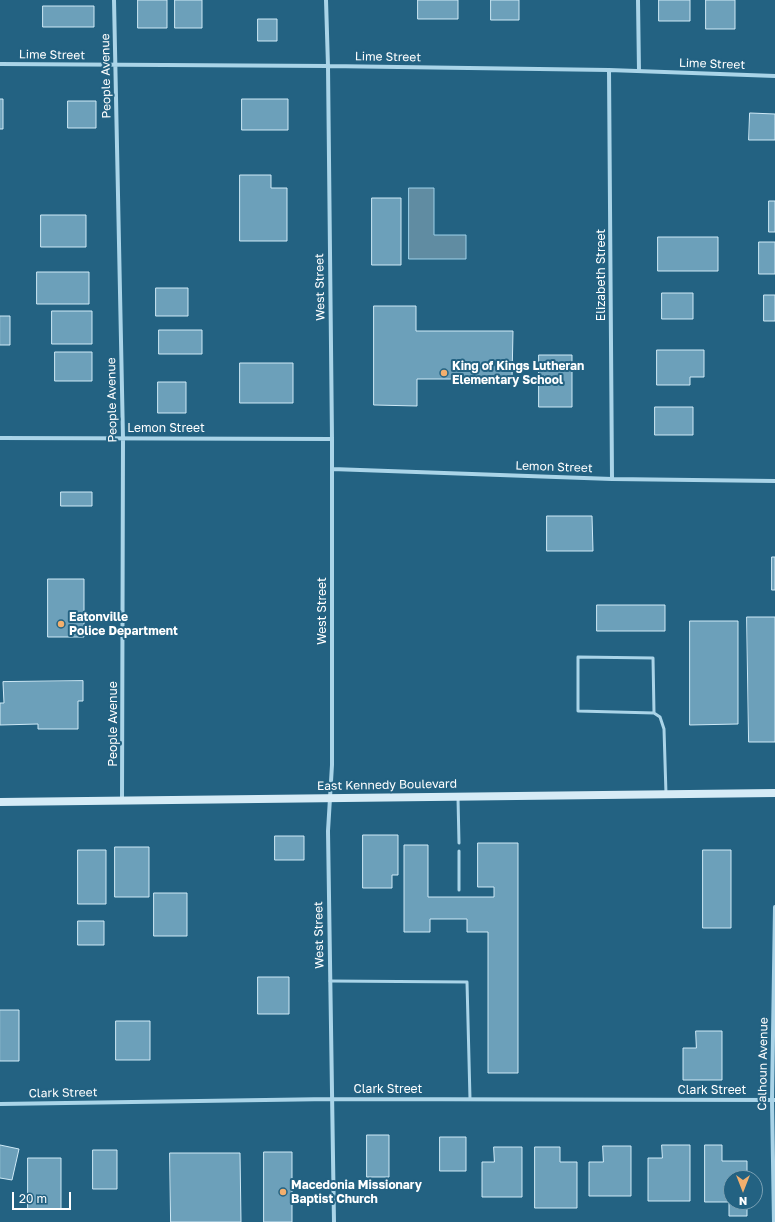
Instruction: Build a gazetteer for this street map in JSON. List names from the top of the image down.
{
  "streets": {
    "main road": ["East Kennedy Boulevard"],
    "street": [
      "Lime Street",
      "People Avenue",
      "Elizabeth Street",
      "West Street",
      "Lemon Street",
      "Calhoun Avenue",
      "Clark Street"
    ]
  },
  "crossings": [
    ["Lime Street", "People Avenue"],
    ["Lime Street", "Elizabeth Street"],
    ["Lime Street", "West Street"],
    ["People Avenue", "Lemon Street"],
    ["People Avenue", "East Kennedy Boulevard"],
    ["Elizabeth Street", "Lemon Street"],
    ["West Street", "Lemon Street"],
    ["West Street", "East Kennedy Boulevard"],
    ["West Street", "Clark Street"],
    ["Calhoun Avenue", "Clark Street"]
  ],
  "places": ["King of Kings Lutheran Elementary School", "Eatonville Police Department", "Macedonia Missionary Baptist Church"],
  "scale_bar": "20 m",
  "north": "bottom"
}
